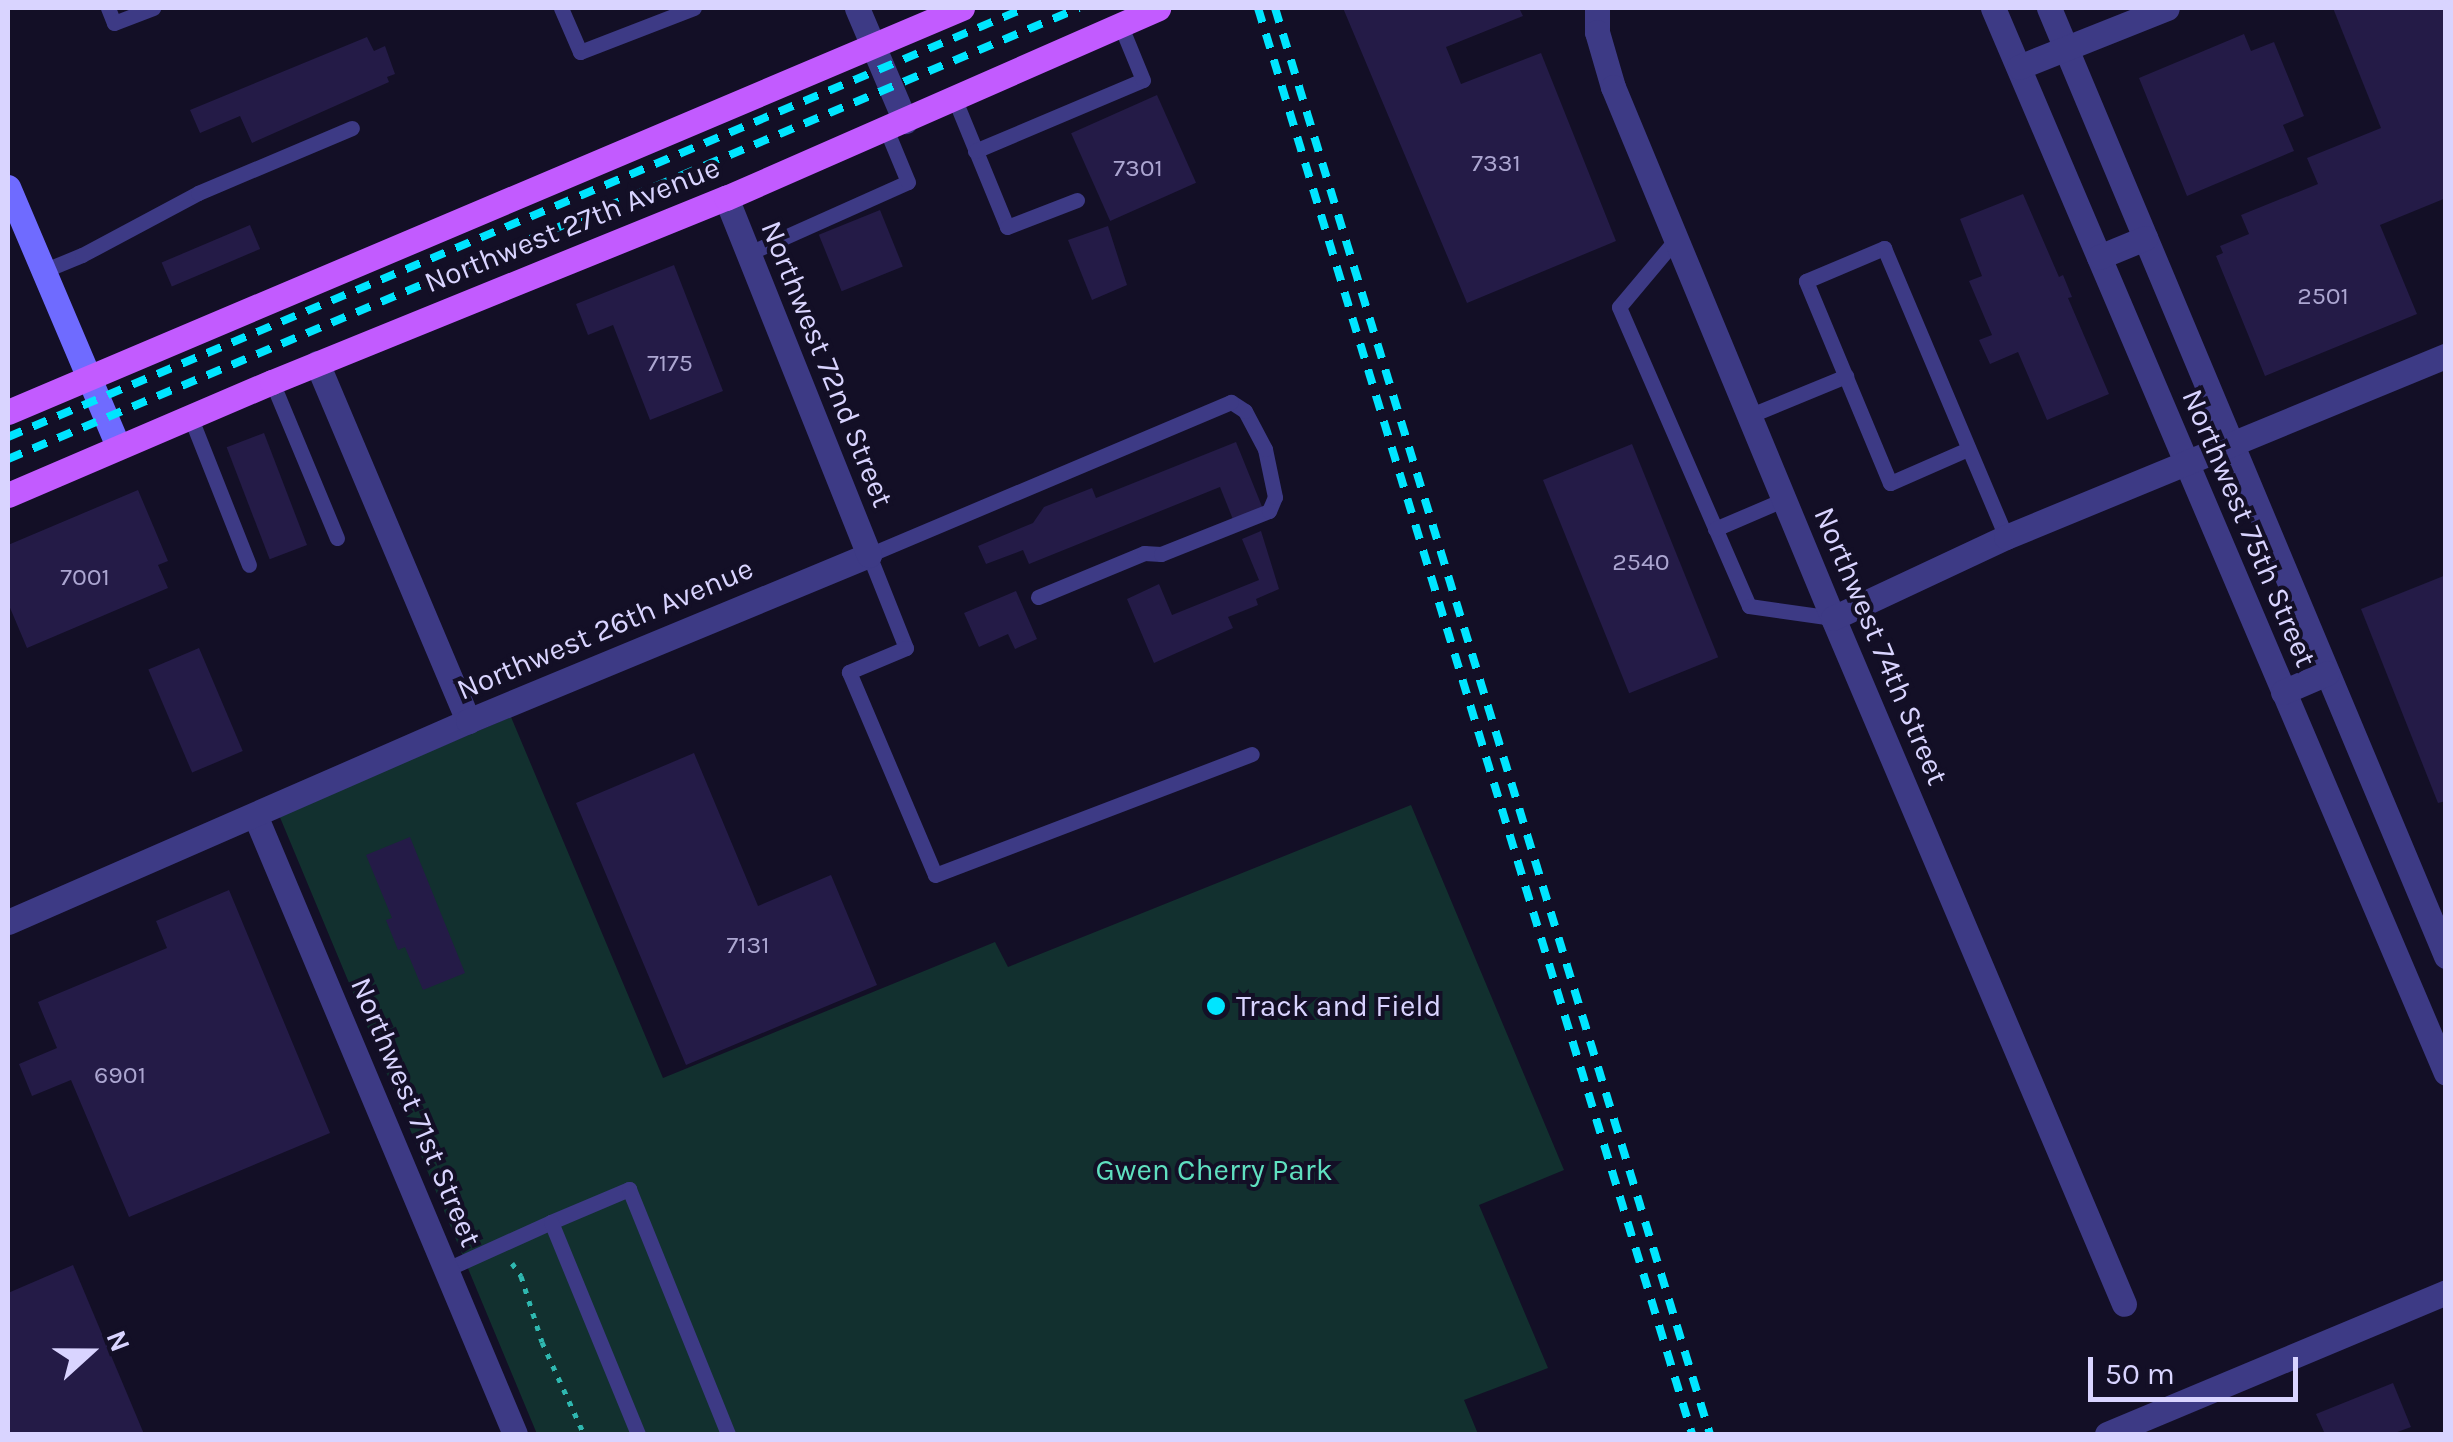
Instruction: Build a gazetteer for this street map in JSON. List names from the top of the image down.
{
  "streets": {
    "main road": ["Northwest 27th Avenue"],
    "street": [
      "Northwest 72nd Street",
      "Northwest 75th Street",
      "Northwest 26th Avenue",
      "Northwest 74th Street",
      "Northwest 71st Street"
    ]
  },
  "crossings": [
    ["Northwest 27th Avenue", "Northwest 72nd Street"],
    ["Northwest 72nd Street", "Northwest 26th Avenue"],
    ["Northwest 26th Avenue", "Northwest 71st Street"]
  ],
  "parks": ["Gwen Cherry Park"],
  "places": ["Track and Field"],
  "house_numbers": [
    "7331",
    "7301",
    "2501",
    "7175",
    "2540",
    "7001",
    "7131",
    "6901"
  ],
  "scale_bar": "50 m",
  "north": "right"
}
